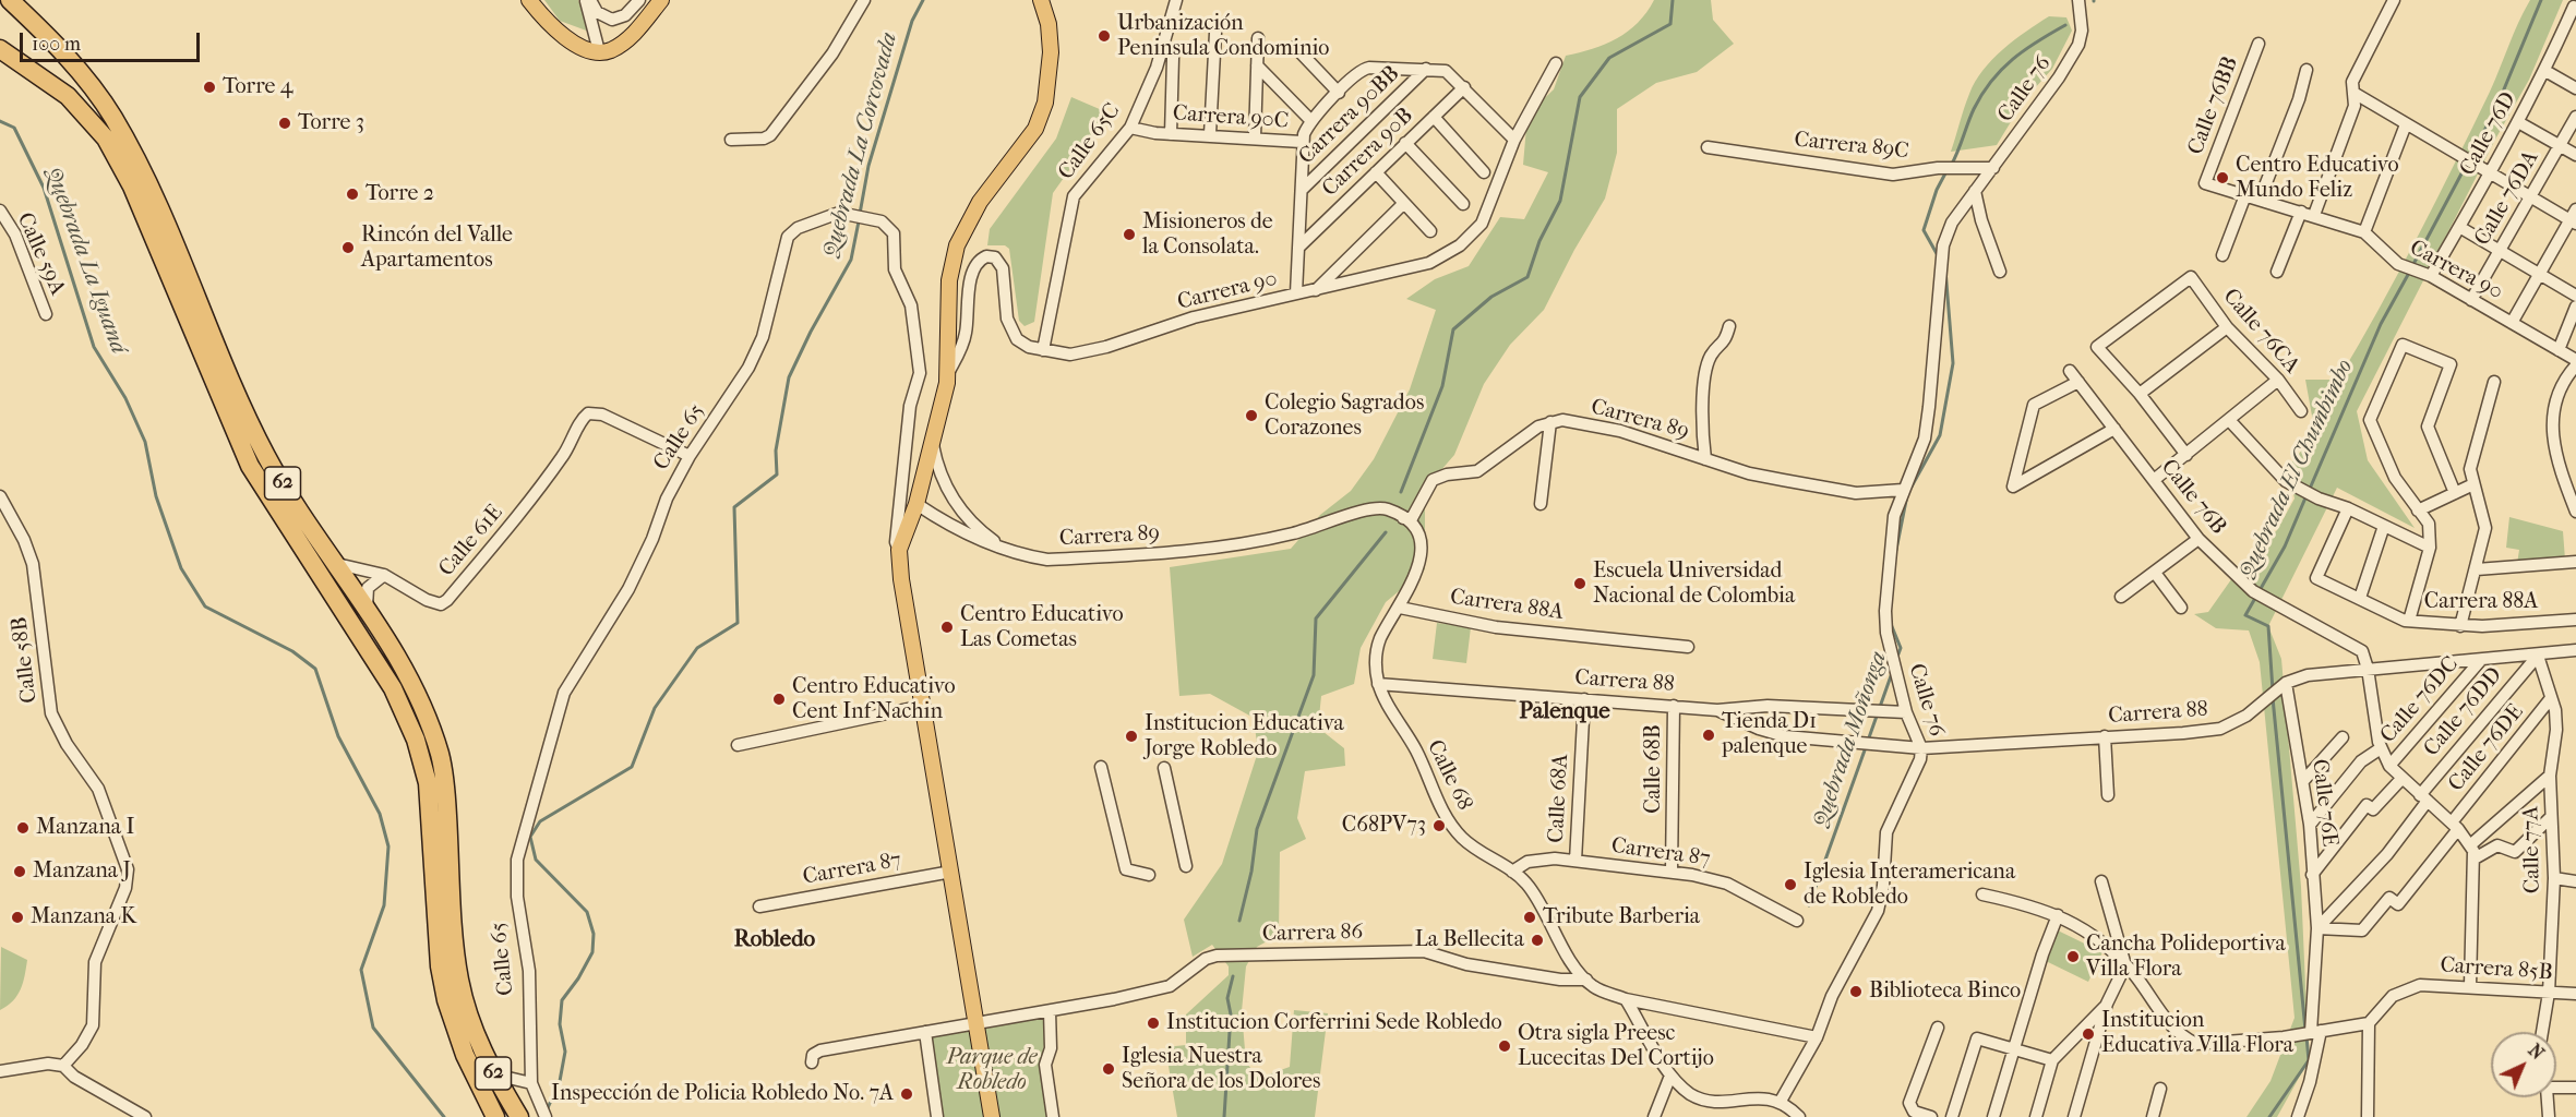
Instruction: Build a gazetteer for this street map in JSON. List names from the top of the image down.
{
  "streets": {
    "highway": ["62"],
    "main road": ["Calle 65"],
    "street": [
      "Calle 76",
      "Calle 76BB",
      "Carrera 90BB",
      "Carrera 90C",
      "Calle 76D",
      "Calle 65C",
      "Carrera 89C",
      "Carrera 90B",
      "Calle 76DA",
      "Calle 59A",
      "Carrera 90",
      "Calle 76CA",
      "Carrera 89",
      "Calle 76B",
      "Calle 61E",
      "Carrera 88A",
      "Calle 58B",
      "Carrera 88",
      "Calle 76DC",
      "Calle 76DD",
      "Calle 76DE",
      "Calle 68B",
      "Calle 68",
      "Calle 68A",
      "Calle 76E",
      "Calle 77A",
      "Carrera 87",
      "Carrera 86",
      "Carrera 85B"
    ]
  },
  "crossings": [
    ["Calle 76", "Carrera 89C"],
    ["Calle 76", "Carrera 89"],
    ["Calle 76", "Carrera 88"],
    ["Calle 76", "Carrera 86"],
    ["Calle 76BB", "Carrera 90"],
    ["Carrera 90BB", "Carrera 90C"],
    ["Carrera 90C", "Calle 65C"],
    ["Carrera 90C", "Carrera 90B"],
    ["Calle 76D", "Carrera 90"],
    ["Calle 65C", "Carrera 90"],
    ["Calle 76DA", "Carrera 90"],
    ["Carrera 90", "Calle 65"],
    ["Calle 76CA", "Calle 76B"],
    ["Carrera 89", "Calle 65"],
    ["Carrera 89", "Calle 68"],
    ["Calle 65", "Calle 61E"],
    ["Calle 65", "Carrera 87"],
    ["Calle 65", "Carrera 86"],
    ["Calle 76B", "Carrera 88"],
    ["Carrera 88A", "Calle 68"],
    ["Carrera 88", "Calle 76DC"],
    ["Carrera 88", "Calle 76DD"],
    ["Carrera 88", "Calle 68B"],
    ["Carrera 88", "Calle 68"],
    ["Carrera 88", "Calle 68A"],
    ["Carrera 88", "Calle 76E"],
    ["Carrera 88", "Calle 77A"],
    ["Calle 76DC", "Calle 76E"],
    ["Calle 76DD", "Calle 76E"],
    ["Calle 76DD", "Calle 77A"],
    ["Calle 76DE", "Calle 77A"],
    ["Calle 68B", "Carrera 87"],
    ["Calle 68", "Carrera 87"],
    ["Calle 68", "Carrera 86"],
    ["Calle 68A", "Carrera 87"],
    ["Calle 77A", "Carrera 85B"]
  ],
  "districts": ["Palenque", "Robledo"],
  "water": [
    "Quebrada La Corcovada",
    "Quebrada La Iguaná",
    "Quebrada El Chumbimbo",
    "Quebrada Moñonga"
  ],
  "parks": ["Parque de Robledo"],
  "places": [
    "Urbanización Peninsula Condominio",
    "Torre 4",
    "Torre 3",
    "Centro Educativo Mundo Feliz",
    "Torre 2",
    "Misioneros de la Consolata.",
    "Rincón del Valle Apartamentos",
    "Colegio Sagrados Corazones",
    "Escuela Universidad Nacional de Colombia",
    "Centro Educativo Las Cometas",
    "Centro Educativo Cent Inf Nachin",
    "Tienda D1 palenque",
    "Institucion Educativa Jorge Robledo",
    "C68PV73",
    "Manzana I",
    "Manzana J",
    "Iglesia Interamericana de Robledo",
    "Manzana K",
    "Tribute Barberia",
    "La Bellecita",
    "Cancha Polideportiva Villa Flora",
    "Biblioteca Binco",
    "Institucion Corferrini Sede Robledo",
    "Institucion Educativa Villa Flora",
    "Otra sigla Preesc Lucecitas Del Cortijo",
    "Iglesia Nuestra Señora de los Dolores",
    "Inspección de Policia Robledo No. 7A"
  ],
  "scale_bar": "100 m",
  "north": "top right"
}
